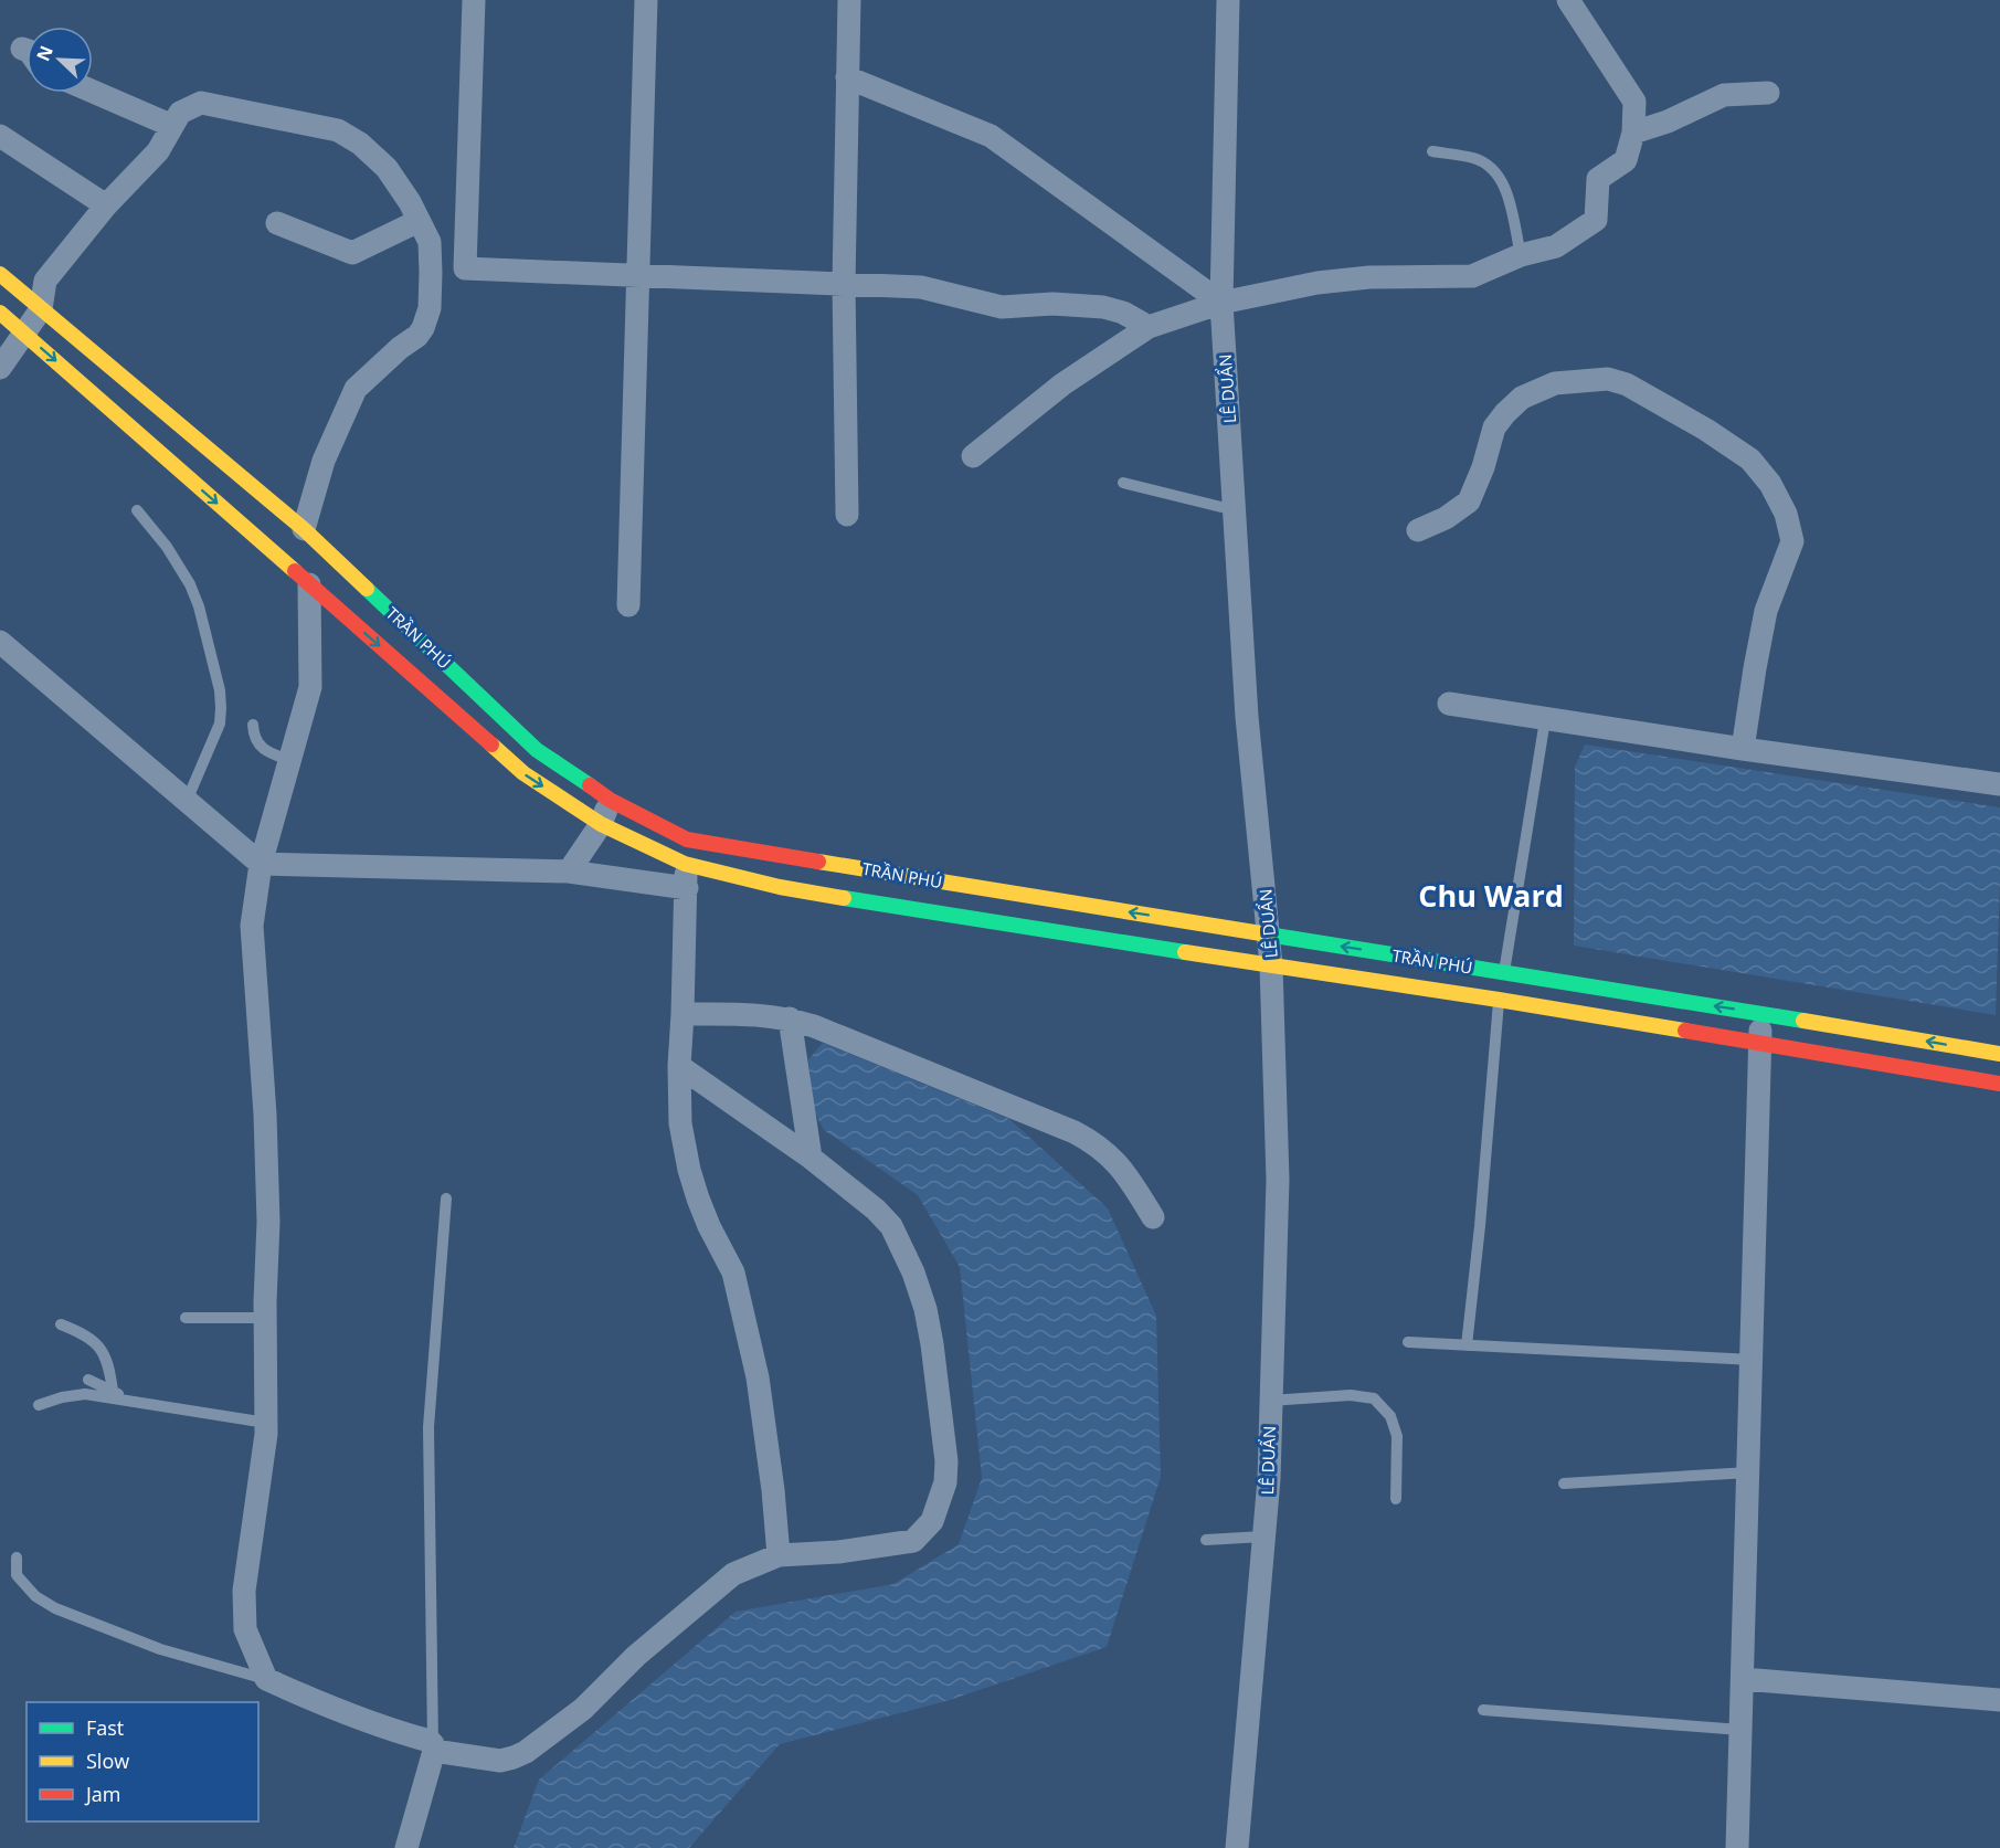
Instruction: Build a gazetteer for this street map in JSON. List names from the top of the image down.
{
  "streets": {
    "main road": ["TRẦN PHÚ"],
    "street": ["LÊ DUẨN"]
  },
  "crossings": [
    ["LÊ DUẨN", "TRẦN PHÚ"]
  ],
  "districts": ["Chu Ward"],
  "legend": ["Fast", "Slow", "Jam"],
  "north": "top left"
}
